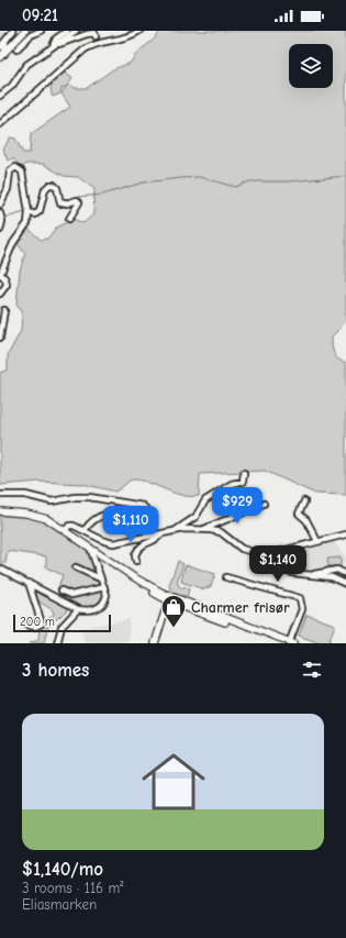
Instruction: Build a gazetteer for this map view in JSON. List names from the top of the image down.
{
  "places": {
    "shop": ["Charmer frisør"]
  },
  "scale_bar": "200 m",
  "page": {
    "status": "09:21",
    "price": ["$929", "$1,110", "$1,140"],
    "scale": "200 m",
    "heading": "3 homes",
    "list": [
      {
        "name": "$1,140/mo",
        "note": "3 rooms · 116 m² · Eliasmarken"
      }
    ]
  }
}
